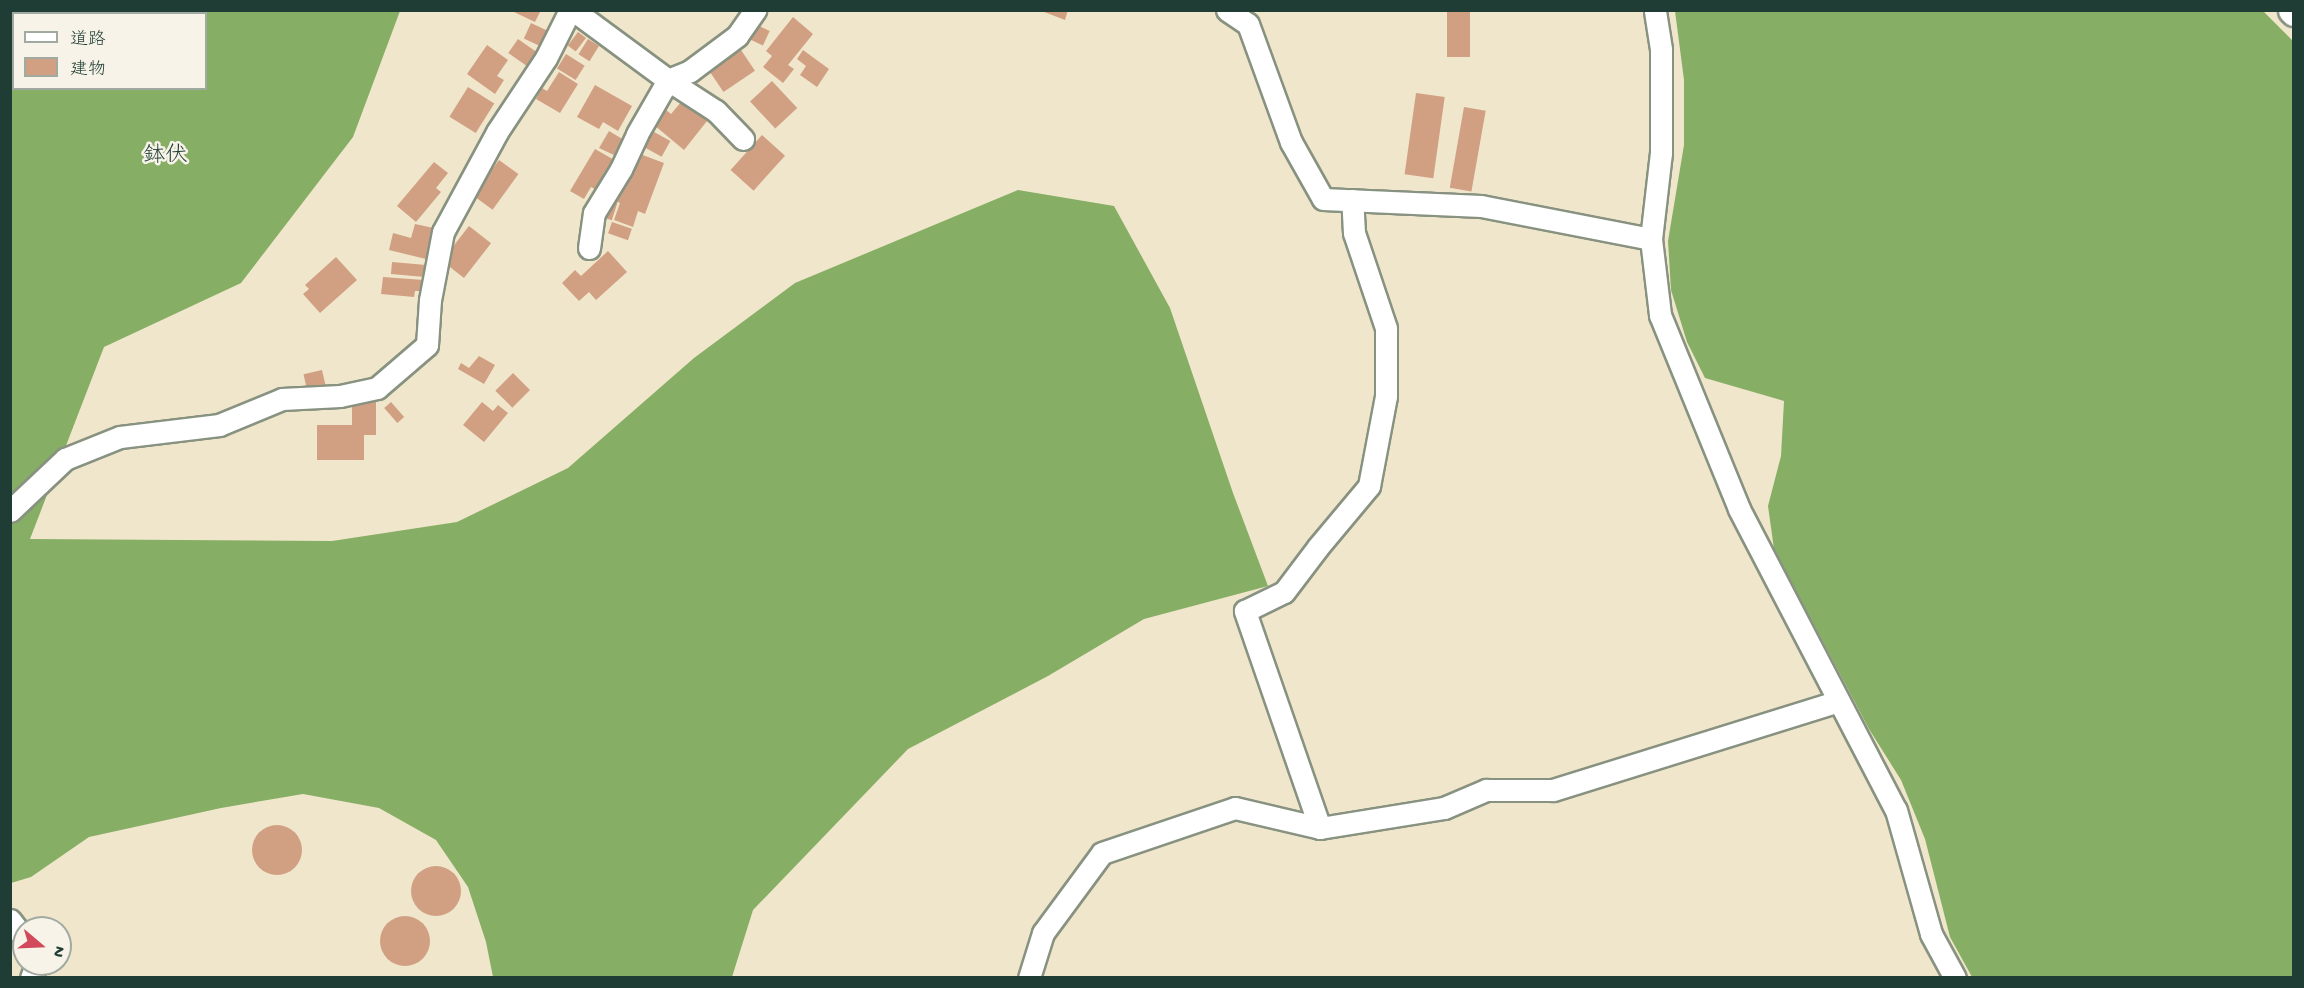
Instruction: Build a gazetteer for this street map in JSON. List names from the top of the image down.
{
  "districts": ["鉢伏"],
  "legend": ["道路", "建物"],
  "north": "right"
}
